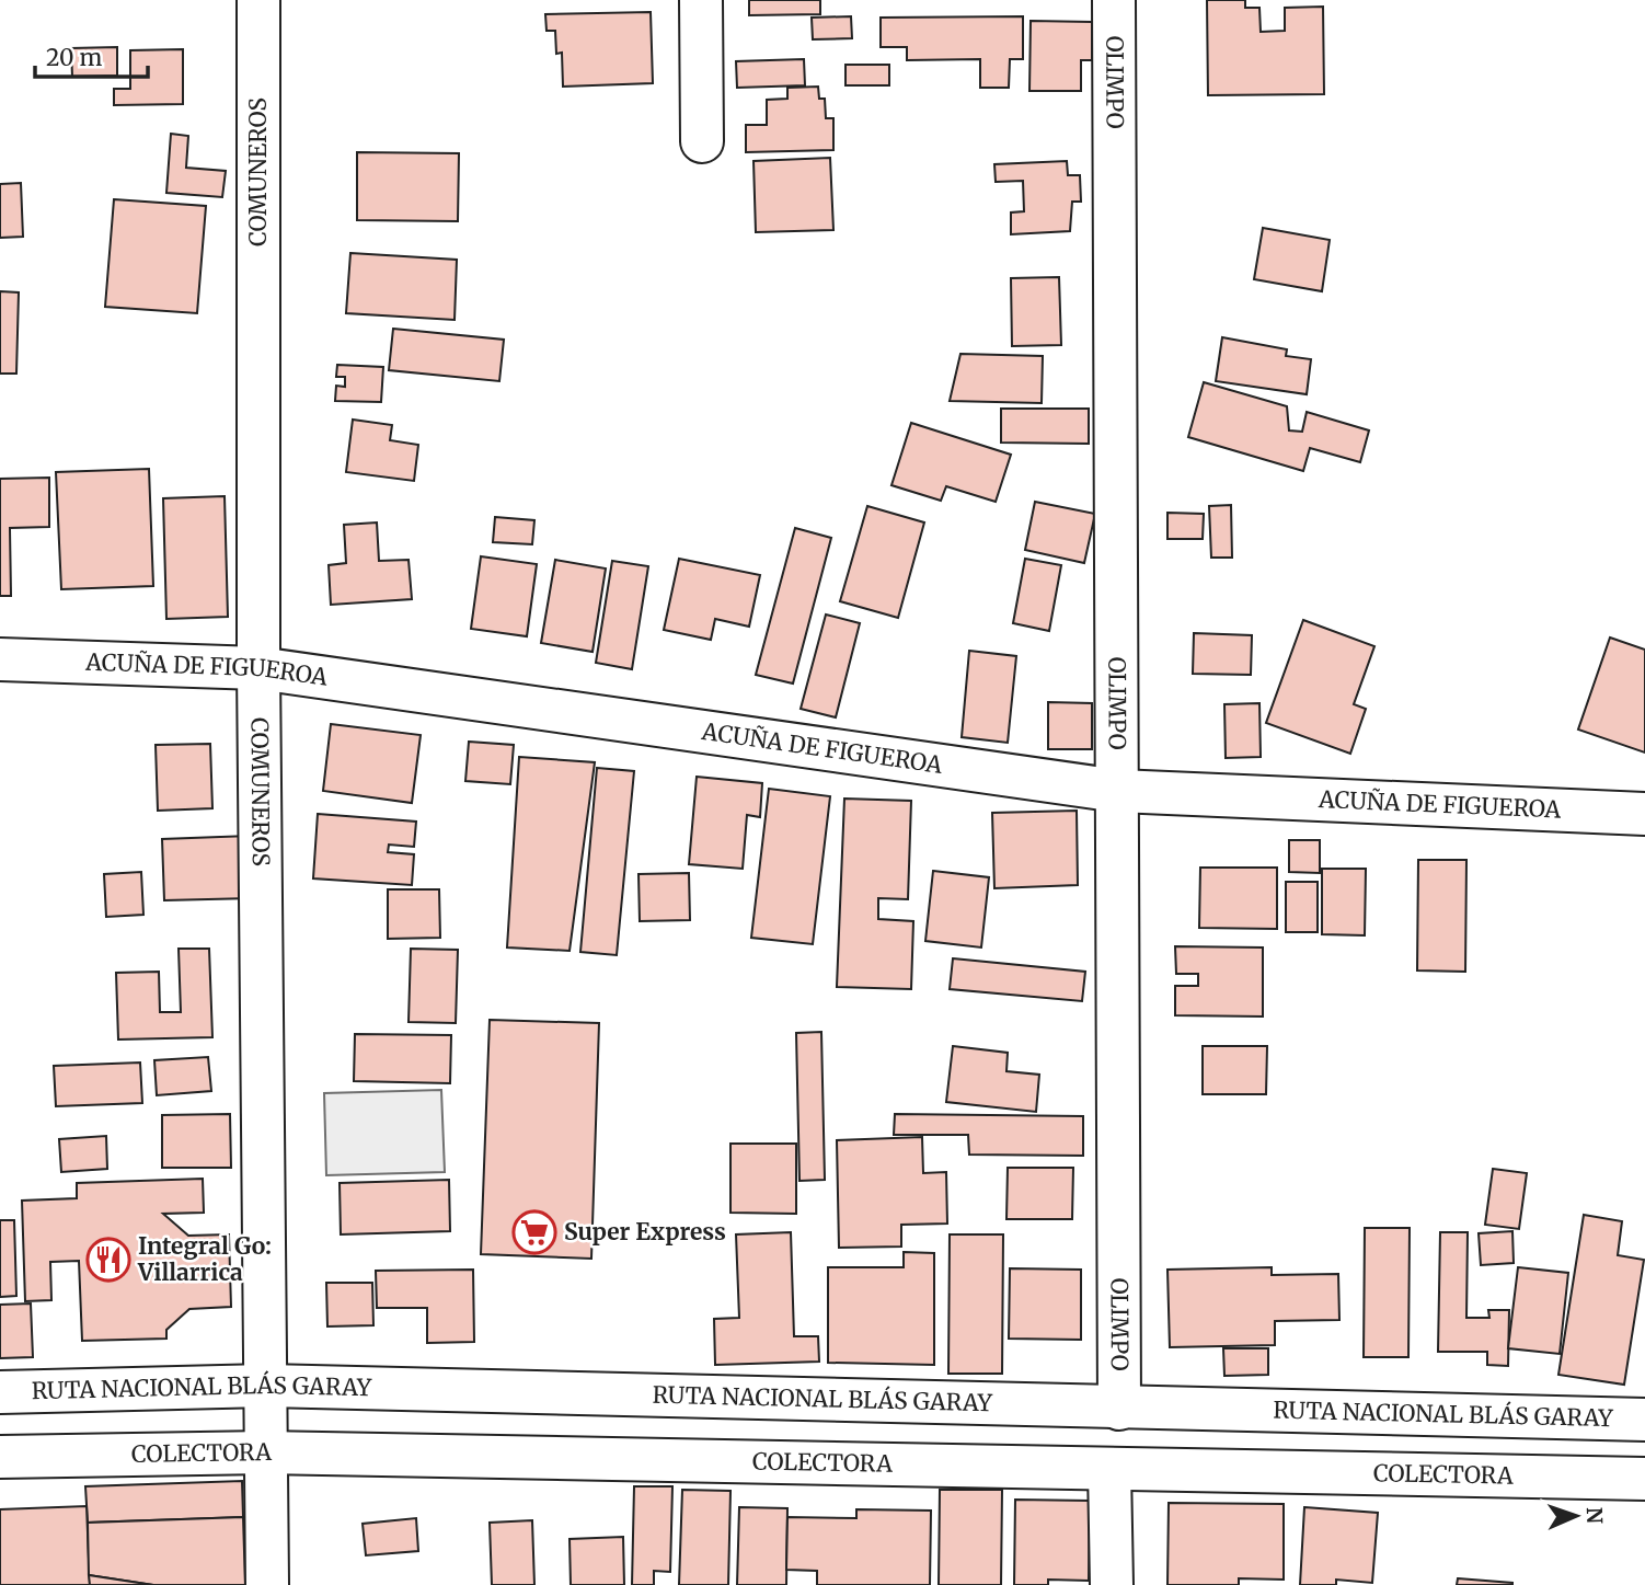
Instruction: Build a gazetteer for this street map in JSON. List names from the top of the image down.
{
  "streets": {
    "main road": [
      "OLIMPO",
      "COMUNEROS",
      "ACUÑA DE FIGUEROA",
      "RUTA NACIONAL BLÁS GARAY",
      "COLECTORA"
    ]
  },
  "crossings": [
    ["OLIMPO", "ACUÑA DE FIGUEROA"],
    ["OLIMPO", "RUTA NACIONAL BLÁS GARAY"],
    ["COMUNEROS", "ACUÑA DE FIGUEROA"],
    ["COMUNEROS", "RUTA NACIONAL BLÁS GARAY"],
    ["COMUNEROS", "COLECTORA"]
  ],
  "places": {
    "supermarket": ["Super Express"],
    "restaurant": ["Integral Go: Villarrica"]
  },
  "scale_bar": "20 m",
  "north": "right"
}
